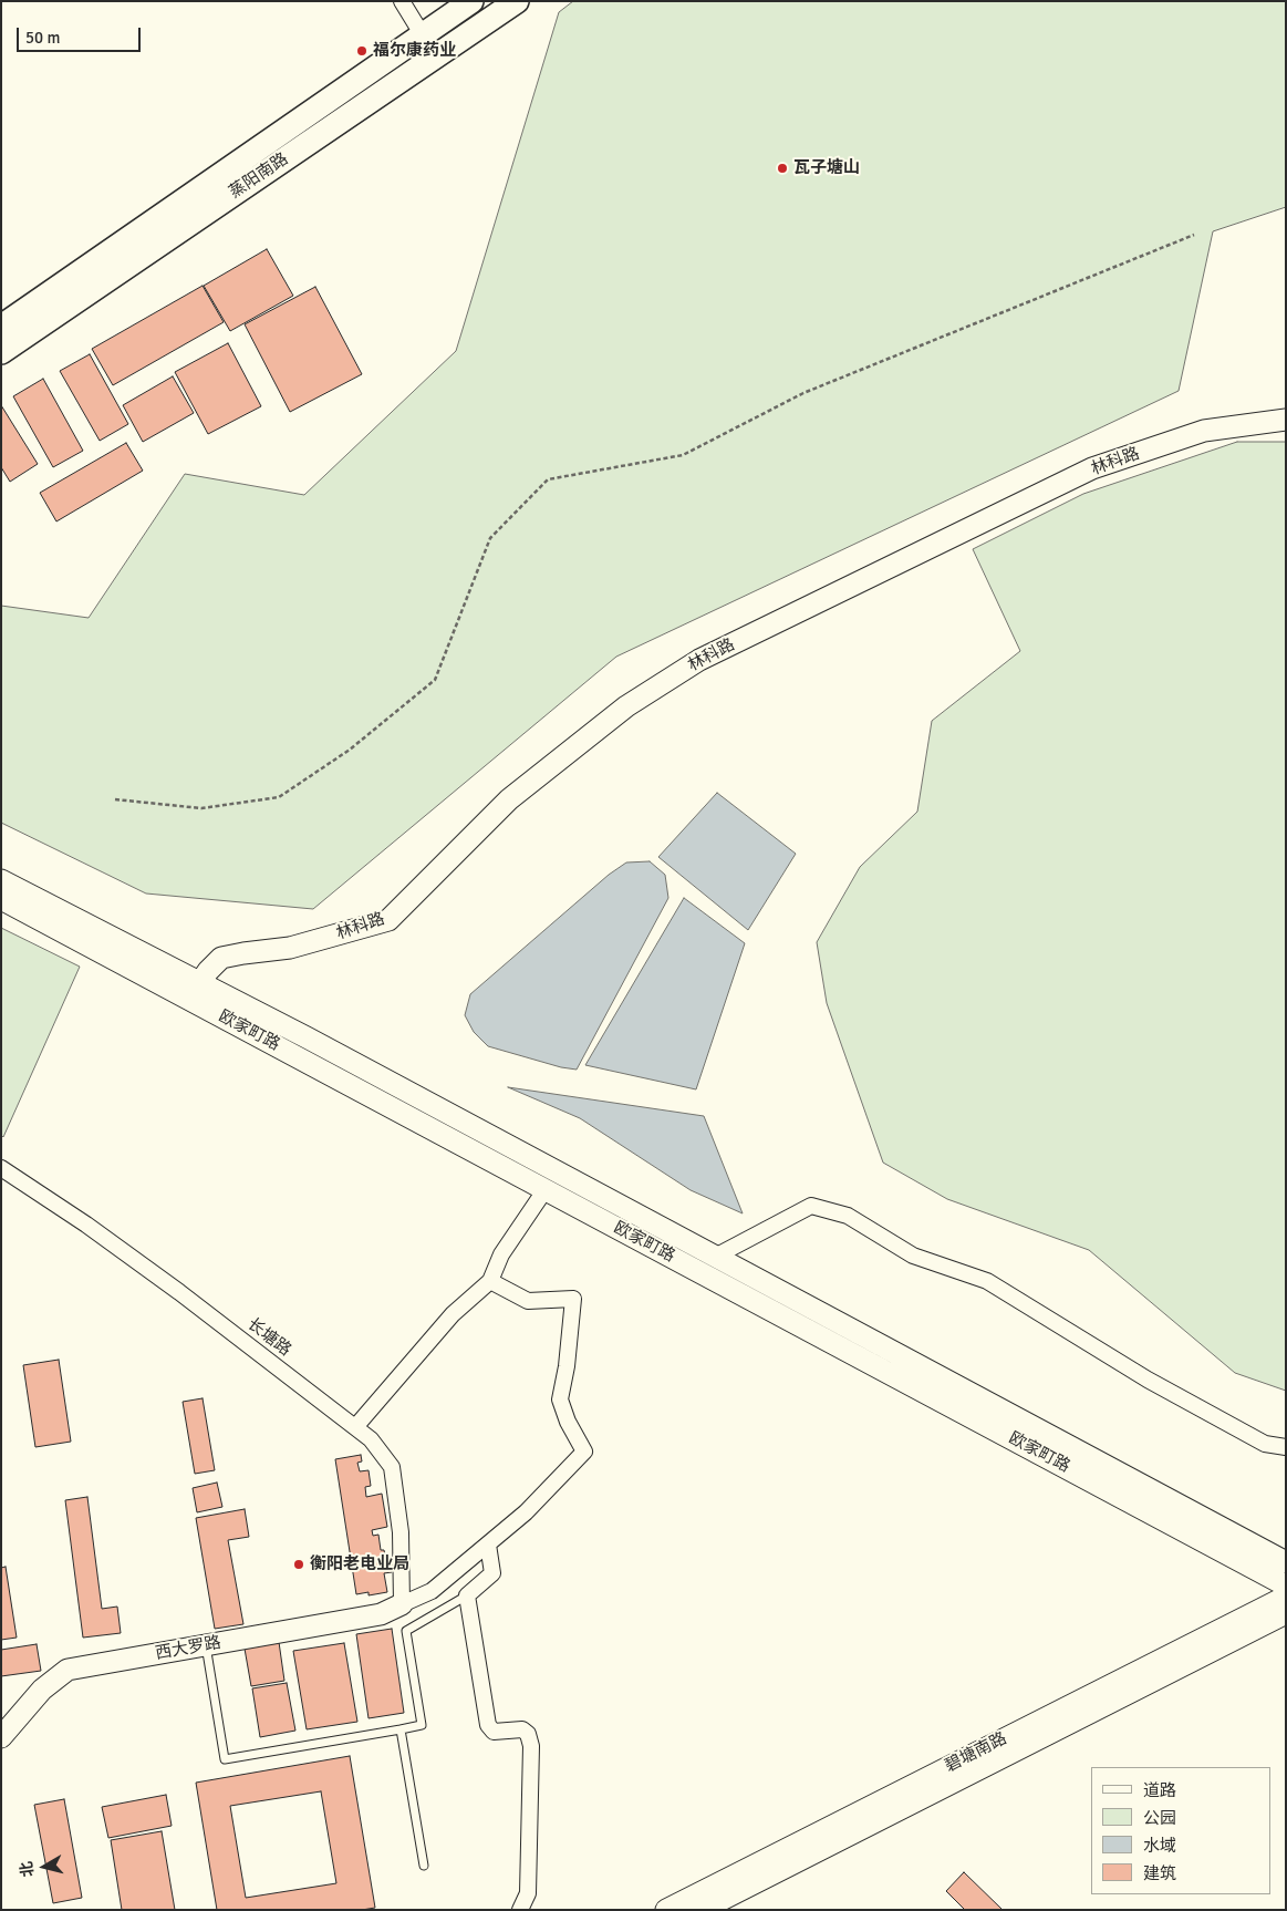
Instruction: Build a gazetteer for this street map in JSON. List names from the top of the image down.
{
  "streets": {
    "main road": ["蒸阳南路"],
    "street": [
      "林科路",
      "欧家町路",
      "长塘路",
      "西大罗路",
      "碧塘南路"
    ]
  },
  "crossings": [
    ["林科路", "欧家町路"],
    ["长塘路", "西大罗路"]
  ],
  "places": ["福尔康药业", "瓦子塘山", "衡阳老电业局"],
  "legend": [
    "道路",
    "公园",
    "水域",
    "建筑"
  ],
  "scale_bar": "50 m",
  "north": "left"
}
